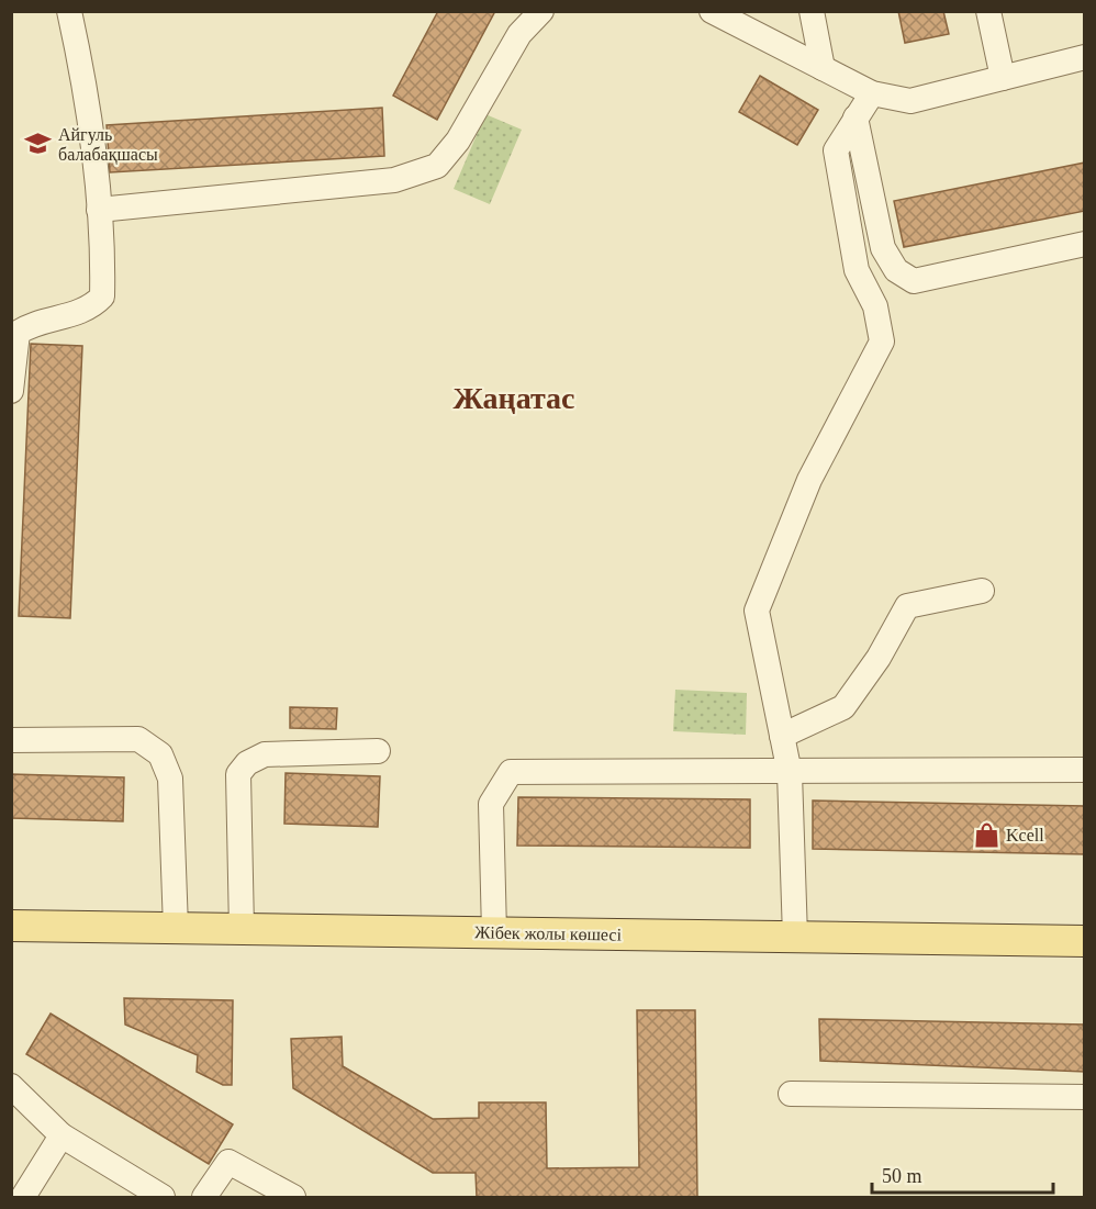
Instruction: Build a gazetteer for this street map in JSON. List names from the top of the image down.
{
  "streets": {
    "main road": ["Жібек жолы көшесі"]
  },
  "districts": ["Жаңатас"],
  "places": {
    "school or university": ["Айгуль балабақшасы"],
    "shop": ["Kcell"]
  },
  "scale_bar": "50 m"
}
